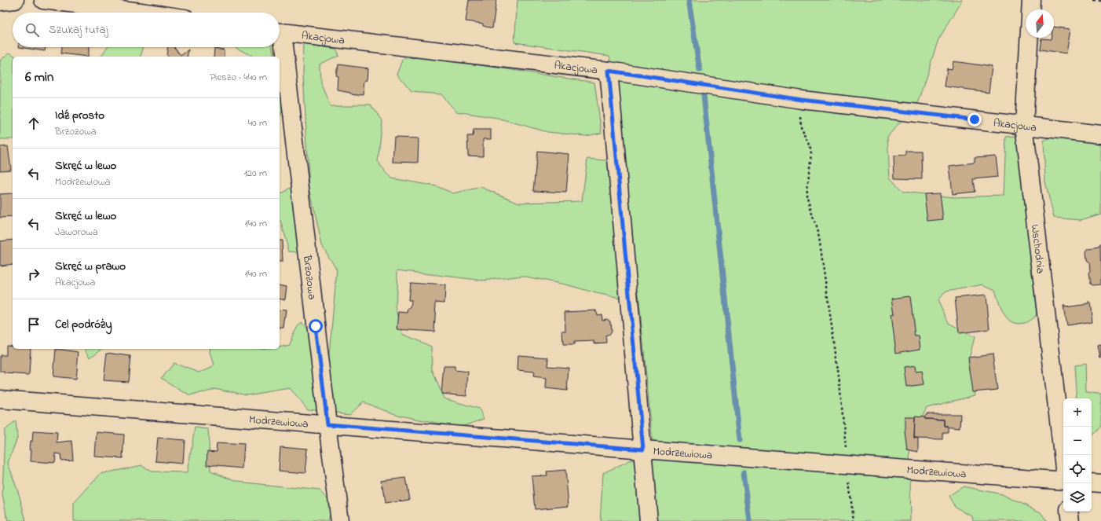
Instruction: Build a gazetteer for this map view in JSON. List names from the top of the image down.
{
  "streets": {
    "street": [
      "Akacjowa",
      "Wschodnia",
      "Brzozowa",
      "Modrzewiowa"
    ]
  },
  "crossings": [
    ["Akacjowa", "Wschodnia"],
    ["Brzozowa", "Modrzewiowa"]
  ],
  "north": "top",
  "page": {
    "search": "Szukaj tutaj",
    "heading": ["6 min", "Pieszo · 440 m"],
    "list": [
      ["Idź prosto", "Brzozowa", "40 m"],
      ["Skręć w lewo", "Modrzewiowa", "120 m"],
      ["Skręć w lewo", "Jaworowa", "140 m"],
      ["Skręć w prawo", "Akacjowa", "140 m"],
      "Cel podróży"
    ],
    "map_buttons": ["+", "−"]
  }
}
